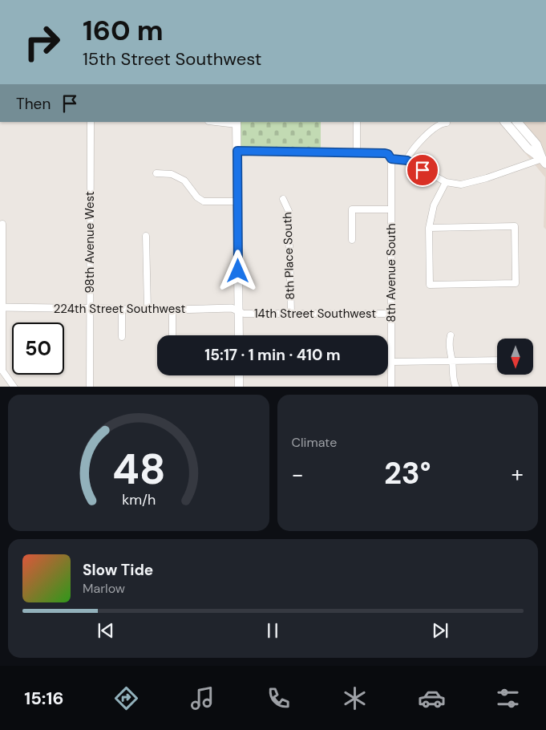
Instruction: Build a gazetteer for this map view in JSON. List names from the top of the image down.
{
  "streets": {
    "street": [
      "98th Avenue West",
      "8th Place South",
      "8th Avenue South",
      "224th Street Southwest",
      "14th Street Southwest"
    ]
  },
  "crossings": [
    ["98th Avenue West", "224th Street Southwest"],
    ["8th Place South", "14th Street Southwest"],
    ["8th Avenue South", "14th Street Southwest"],
    ["224th Street Southwest", "14th Street Southwest"]
  ],
  "north": "bottom",
  "page": {
    "turn": ["160 m", "15th Street Southwest"],
    "then": "Then",
    "limit": "50",
    "trip": "15:17 · 1 min · 410 m",
    "tile": "Climate",
    "heat": ["−", "23°", "+"],
    "song": ["Slow Tide", "Marlow"],
    "tabs": "15:16",
    "gauge": ["48", "km/h"]
  }
}
